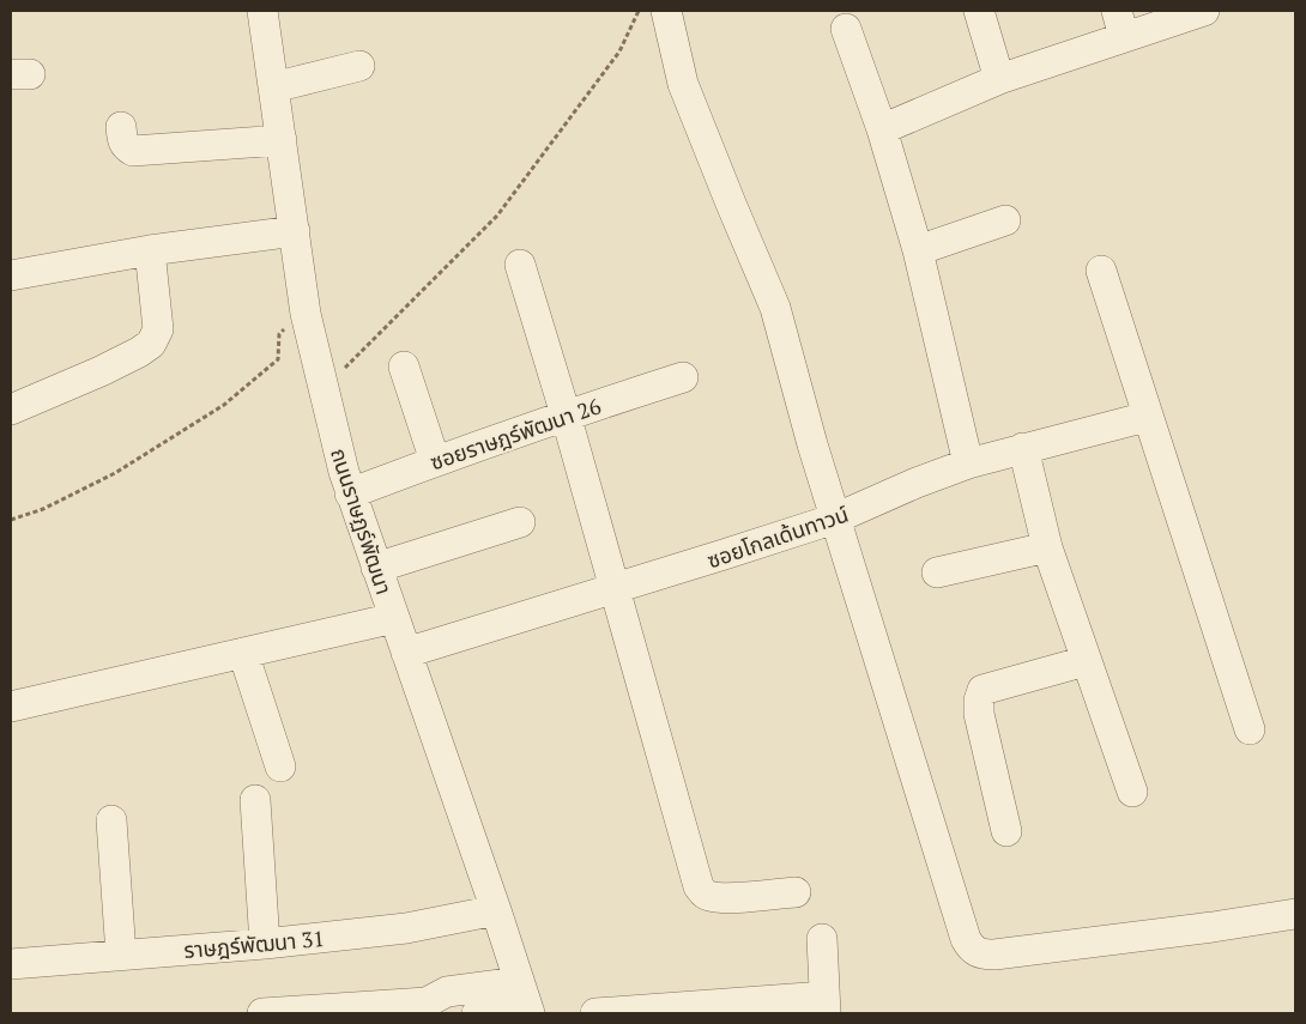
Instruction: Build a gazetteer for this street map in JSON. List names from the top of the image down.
{
  "streets": {
    "street": [
      "ซอยราษฎร์พัฒนา 26",
      "ถนนราษฏร์พัฒนา",
      "ซอยโกลเด้นทาวน์",
      "ราษฎร์พัฒนา 31"
    ]
  },
  "crossings": [
    ["ซอยราษฎร์พัฒนา 26", "ถนนราษฏร์พัฒนา"],
    ["ถนนราษฏร์พัฒนา", "ซอยโกลเด้นทาวน์"],
    ["ถนนราษฏร์พัฒนา", "ราษฎร์พัฒนา 31"]
  ]
}
